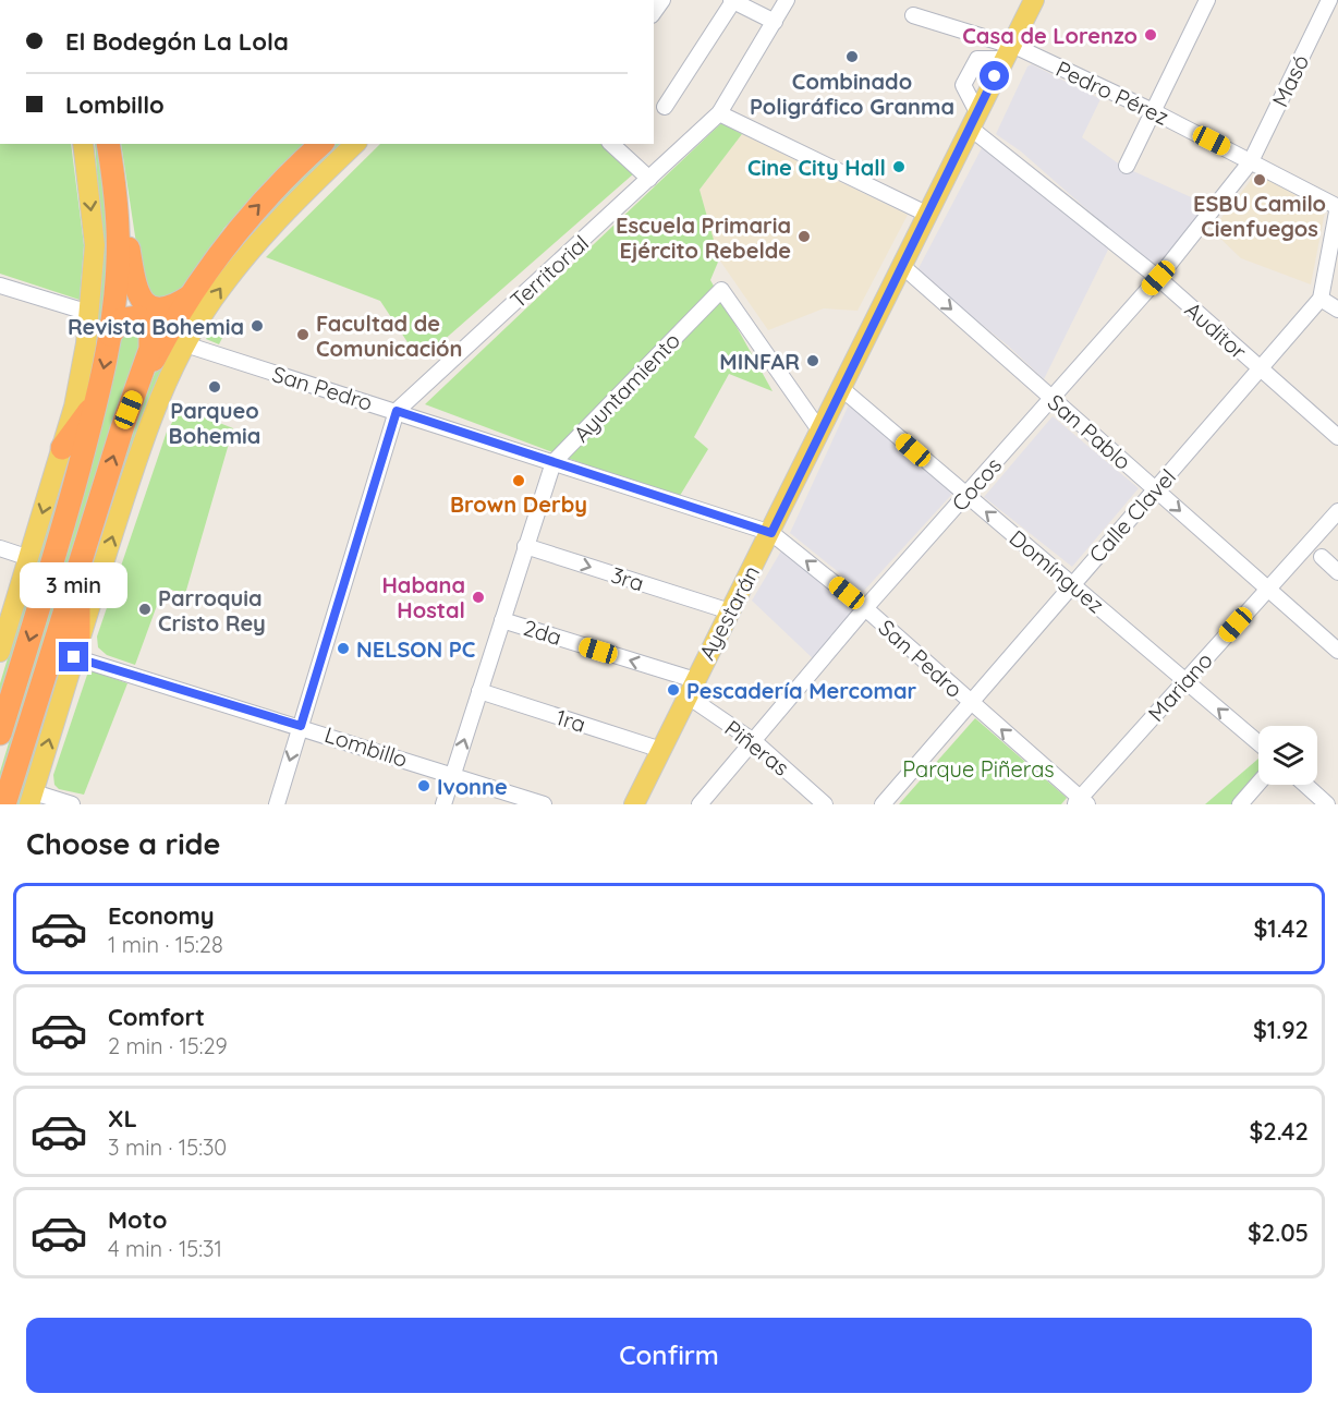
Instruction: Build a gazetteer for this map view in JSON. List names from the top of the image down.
{
  "streets": {
    "main road": ["Ayestarán"],
    "street": [
      "Masó",
      "Pedro Pérez",
      "Territorial",
      "Auditor",
      "Ayuntamiento",
      "San Pedro",
      "San Pablo",
      "Cocos",
      "Calle Clavel",
      "Domínguez",
      "3ra",
      "2da",
      "Mariano",
      "1ra",
      "Lombillo",
      "Piñeras"
    ]
  },
  "crossings": [
    ["Masó", "Pedro Pérez"],
    ["Masó", "Cocos"],
    ["Pedro Pérez", "Cocos"],
    ["Pedro Pérez", "Calle Clavel"],
    ["Pedro Pérez", "Ayestarán"],
    ["Territorial", "San Pedro"],
    ["Auditor", "Cocos"],
    ["Auditor", "Calle Clavel"],
    ["Auditor", "Ayestarán"],
    ["Ayuntamiento", "San Pedro"],
    ["Ayuntamiento", "3ra"],
    ["Ayuntamiento", "Ayestarán"],
    ["Ayuntamiento", "2da"],
    ["Ayuntamiento", "1ra"],
    ["Ayuntamiento", "Lombillo"],
    ["San Pedro", "Cocos"],
    ["San Pedro", "Calle Clavel"],
    ["San Pedro", "Ayestarán"],
    ["San Pedro", "Mariano"],
    ["San Pablo", "Cocos"],
    ["San Pablo", "Calle Clavel"],
    ["San Pablo", "Ayestarán"],
    ["San Pablo", "Mariano"],
    ["Cocos", "Domínguez"],
    ["Cocos", "Piñeras"],
    ["Calle Clavel", "Domínguez"],
    ["Domínguez", "Ayestarán"],
    ["Domínguez", "Mariano"],
    ["3ra", "Ayestarán"],
    ["Ayestarán", "2da"],
    ["Ayestarán", "1ra"],
    ["Ayestarán", "Piñeras"],
    ["2da", "Piñeras"]
  ],
  "one_way": [
    "San Pablo",
    "Domínguez",
    "3ra",
    "2da"
  ],
  "parks": ["Parque Piñeras"],
  "places": [
    "Casa de Lorenzo",
    "Combinado Poligráfico Granma",
    "Cine City Hall",
    "ESBU Camilo Cienfuegos",
    "Escuela Primaria Ejército Rebelde",
    "Revista Bohemia",
    "Facultad de Comunicación",
    "MINFAR",
    "Parqueo Bohemia",
    "Brown Derby",
    "Habana Hostal",
    "Parroquia Cristo Rey",
    "NELSON PC",
    "Pescadería Mercomar",
    "Ivonne"
  ],
  "page": {
    "banner": ["El Bodegón La Lola", "Lombillo"],
    "bubble": "3 min",
    "heading": "Choose a ride",
    "list": [
      {
        "name": "Economy",
        "note": "1 min · 15:28",
        "value": "$1.42"
      },
      {
        "name": "Comfort",
        "note": "2 min · 15:29",
        "value": "$1.92"
      },
      {
        "name": "XL",
        "note": "3 min · 15:30",
        "value": "$2.42"
      },
      {
        "name": "Moto",
        "note": "4 min · 15:31",
        "value": "$2.05"
      }
    ],
    "buttons": "Confirm"
  }
}
